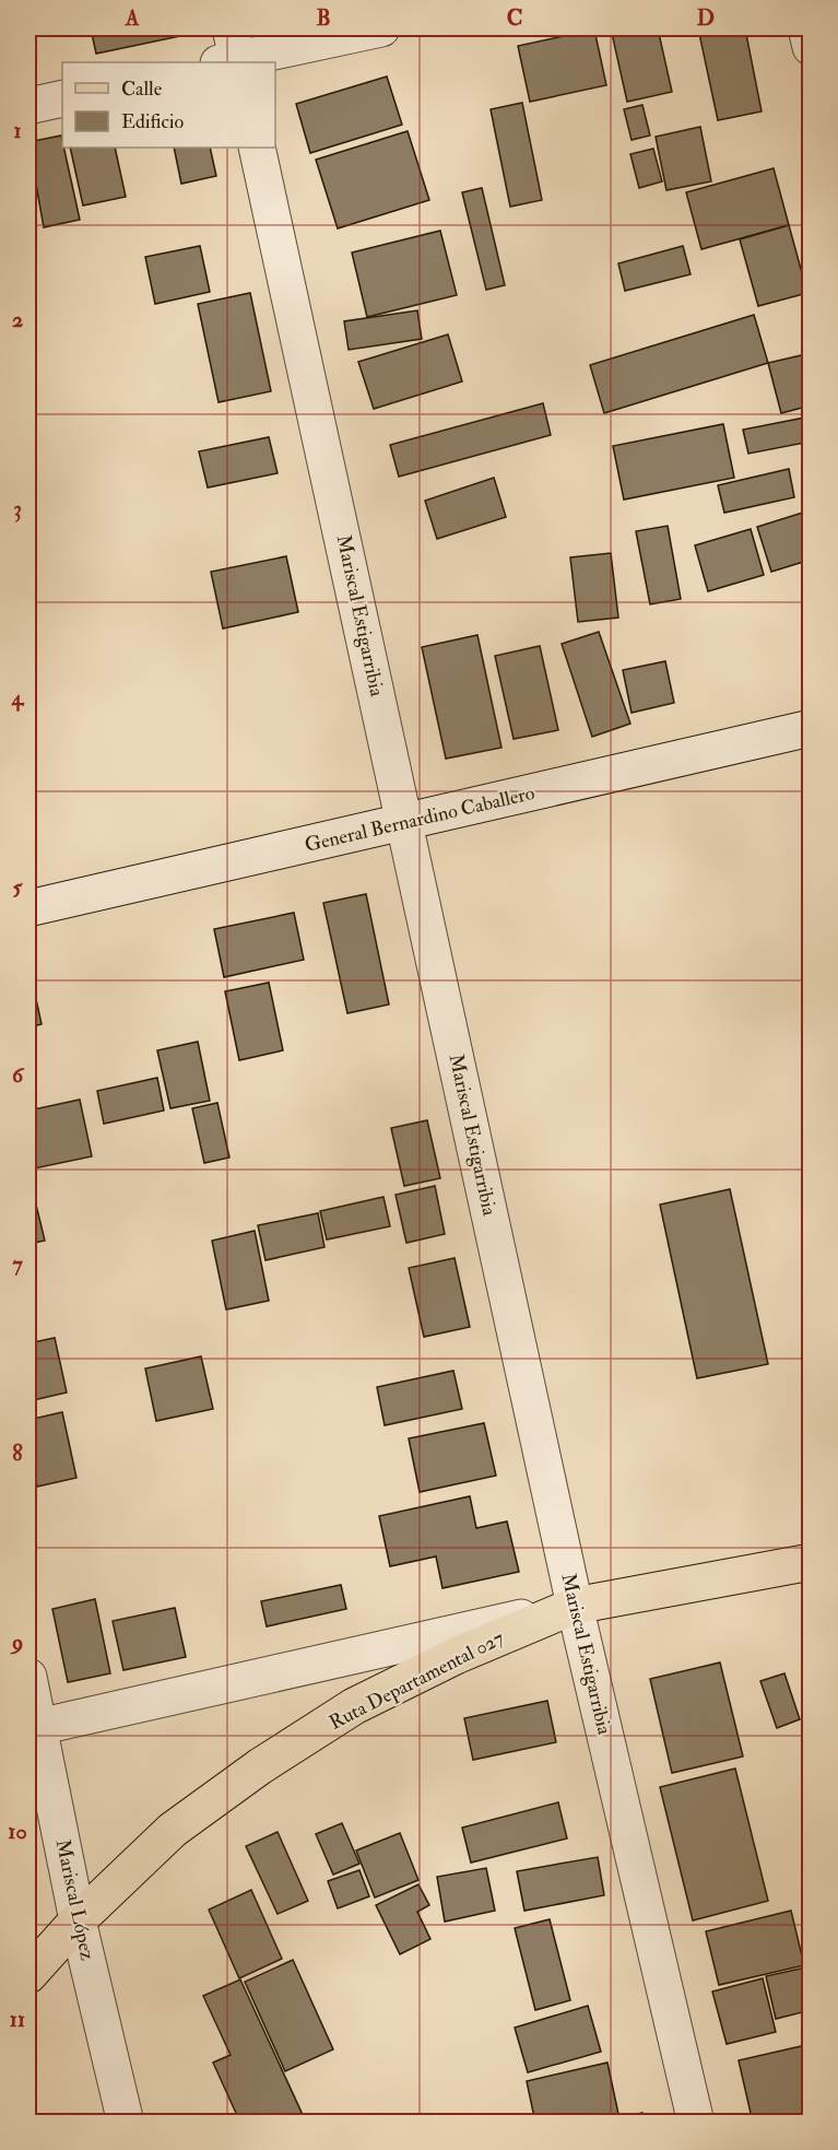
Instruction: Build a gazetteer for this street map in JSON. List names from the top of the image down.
{
  "streets": {
    "main road": ["Ruta Departamental 027"],
    "street": ["Mariscal Estigarribia", "General Bernardino Caballero", "Mariscal López"]
  },
  "crossings": [
    ["Mariscal Estigarribia", "General Bernardino Caballero"],
    ["Mariscal Estigarribia", "Ruta Departamental 027"],
    ["Ruta Departamental 027", "Mariscal López"]
  ],
  "legend": ["Calle", "Edificio"],
  "grid": {
    "columns": [
      "A",
      "B",
      "C",
      "D"
    ],
    "rows": [
      "1",
      "2",
      "3",
      "4",
      "5",
      "6",
      "7",
      "8",
      "9",
      "10",
      "11"
    ]
  }
}
